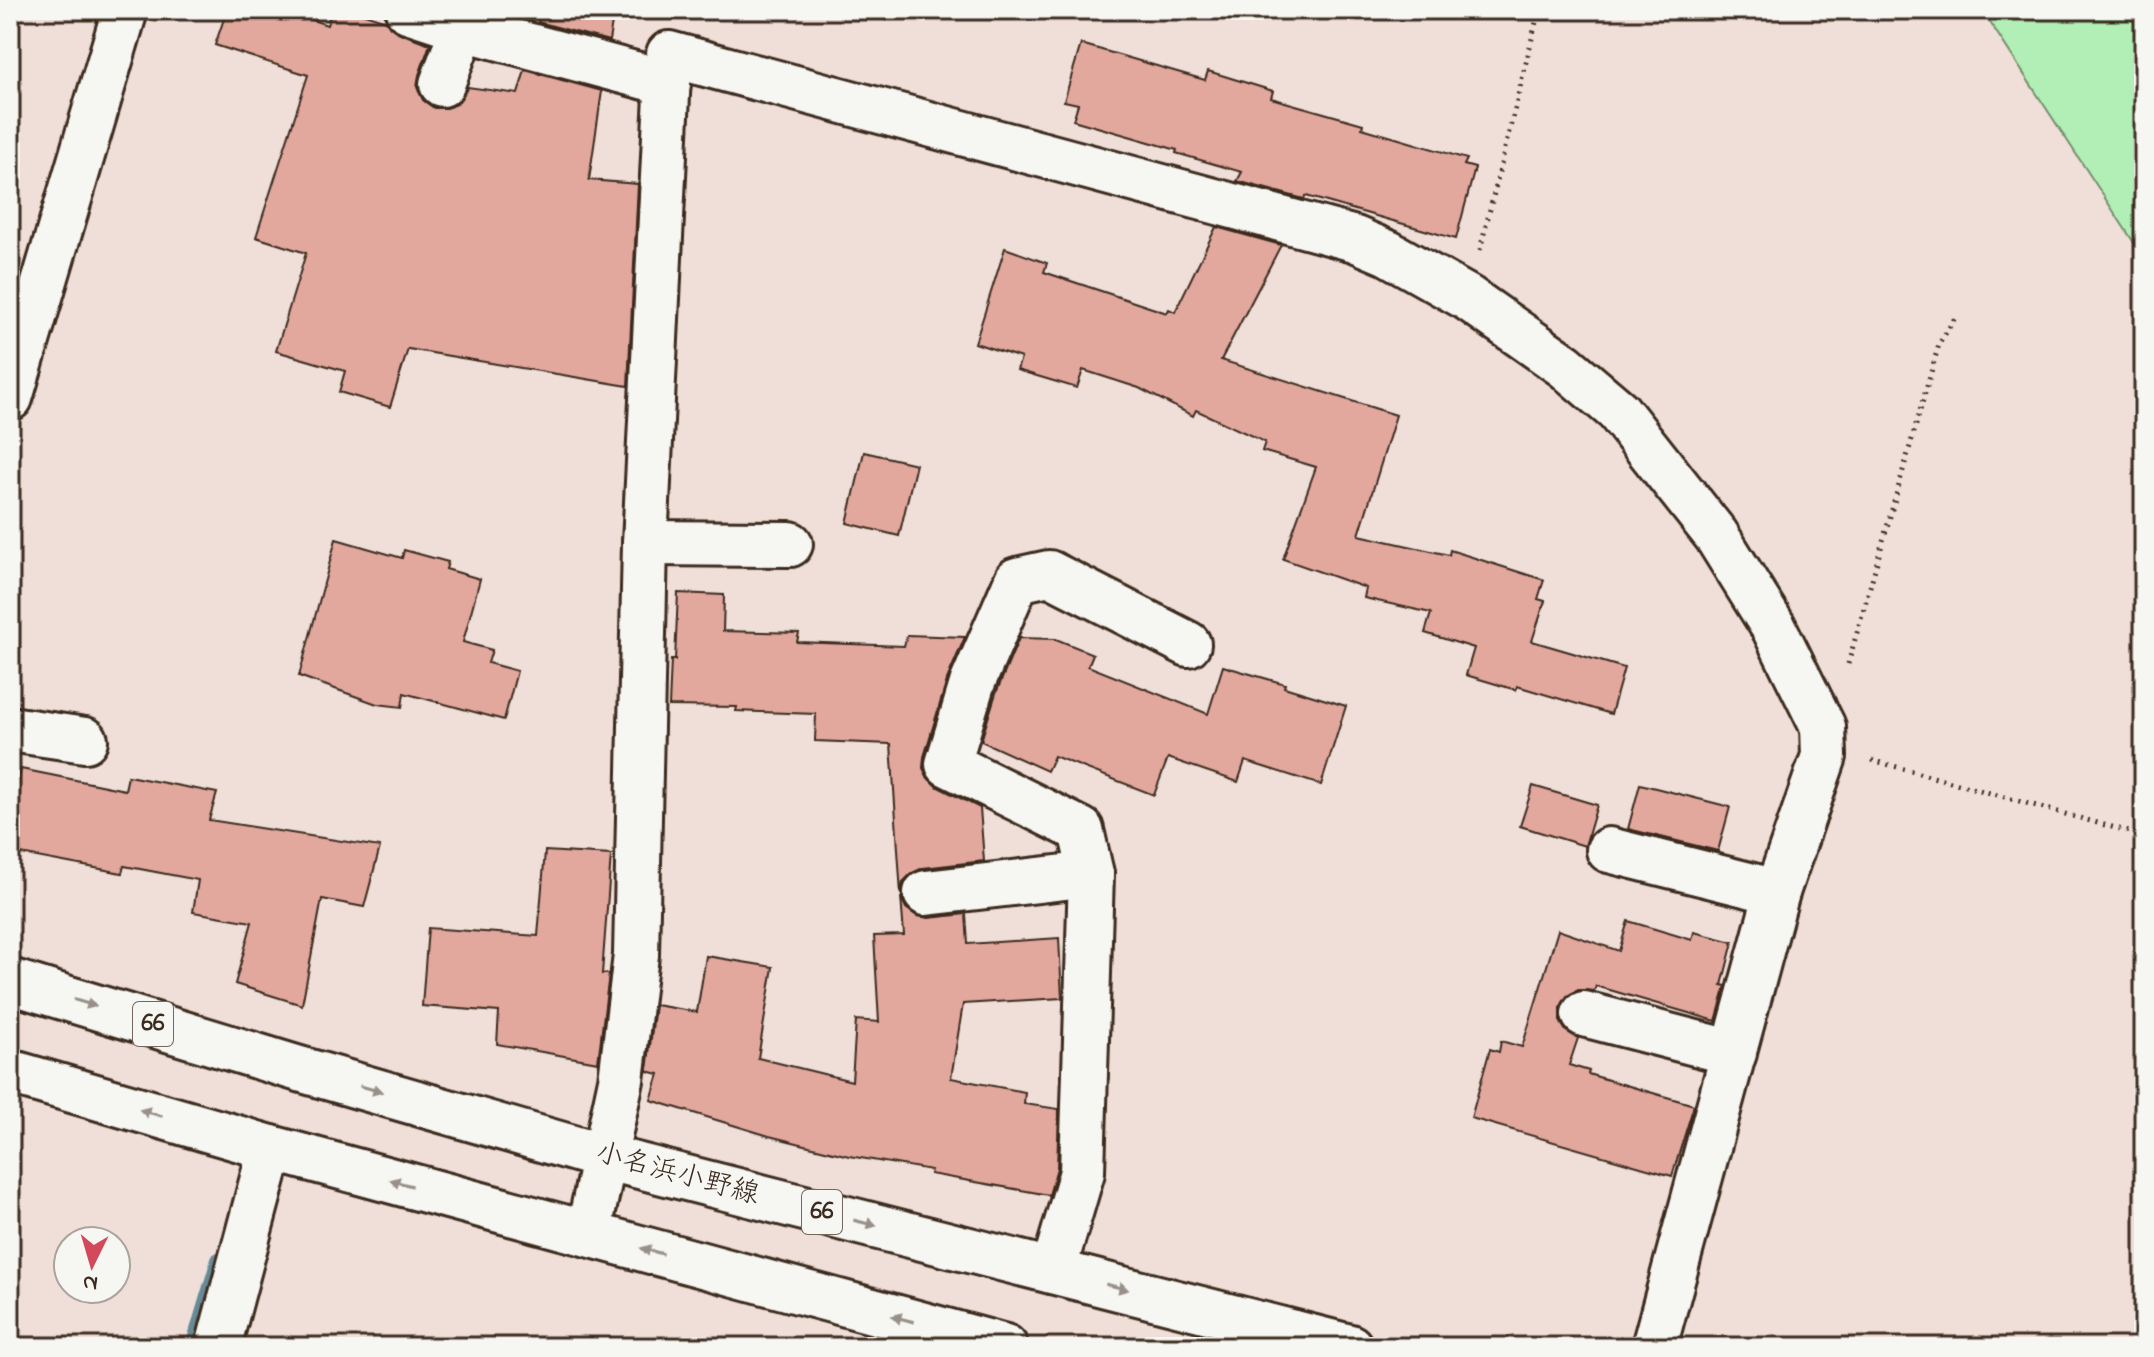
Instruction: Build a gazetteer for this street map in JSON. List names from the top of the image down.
{
  "streets": {
    "street": ["66", "小名浜小野線"]
  },
  "north": "bottom"
}
